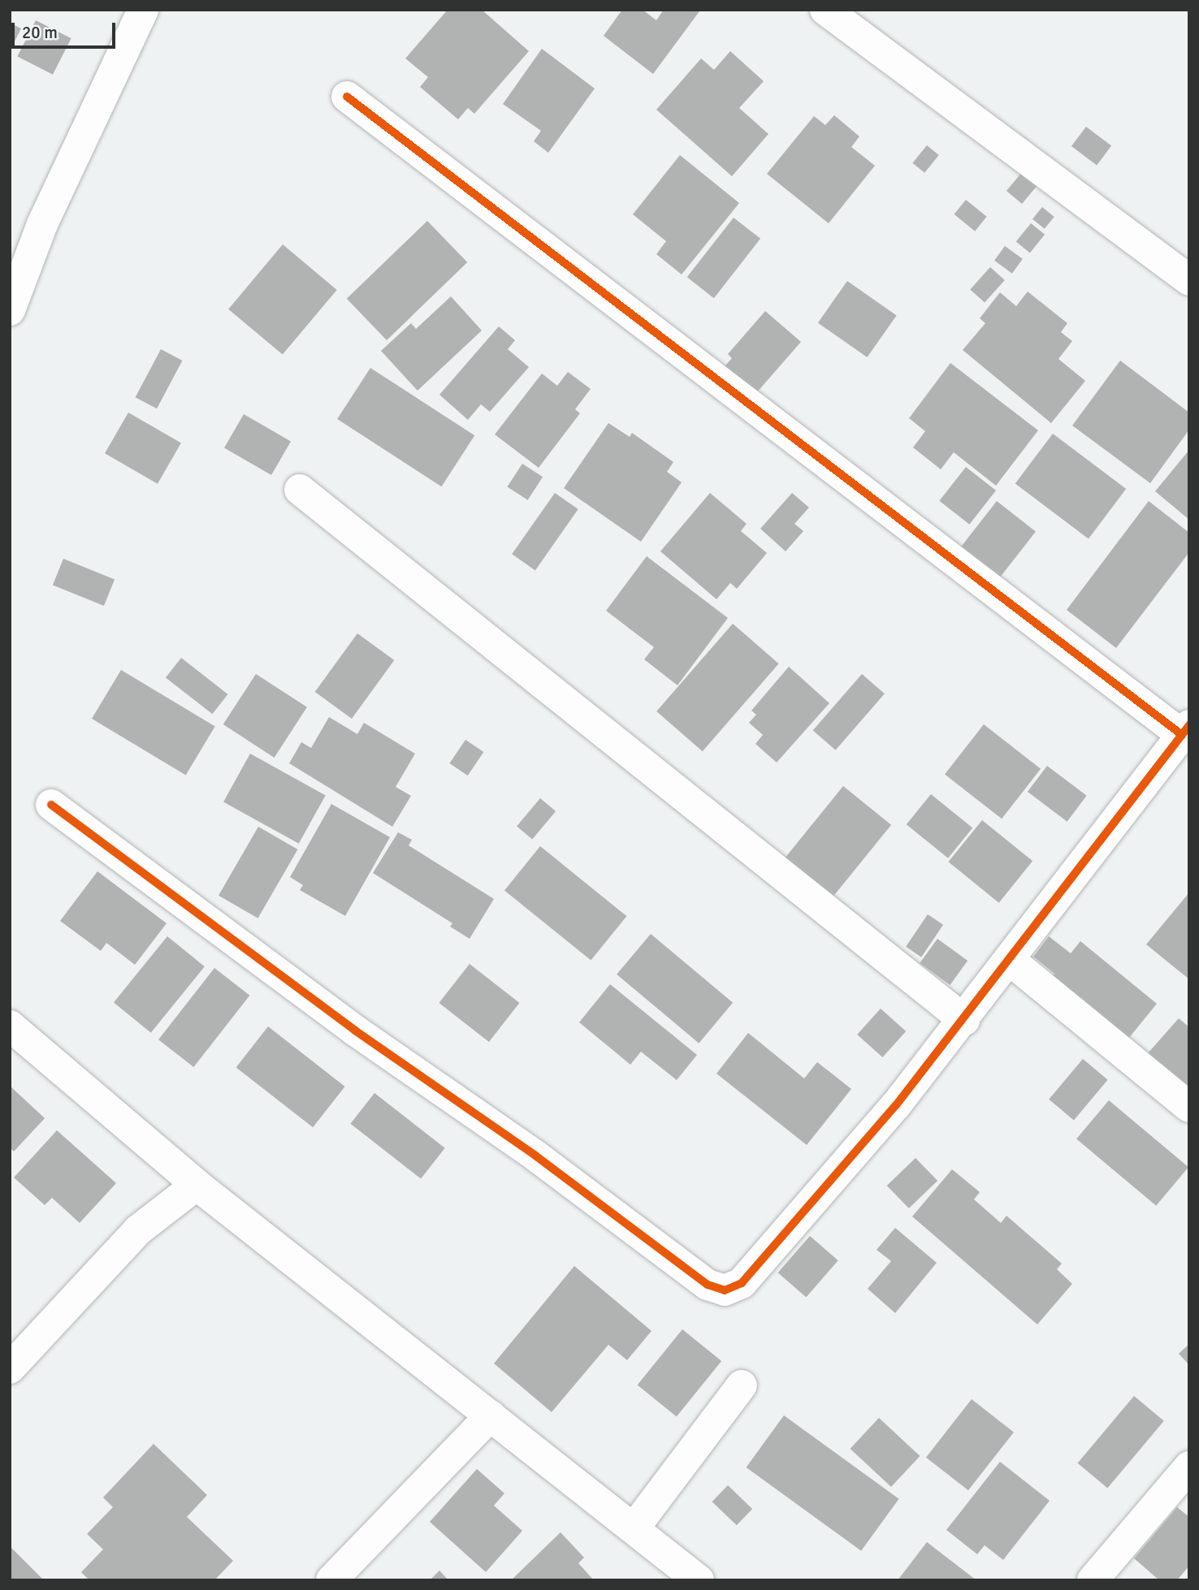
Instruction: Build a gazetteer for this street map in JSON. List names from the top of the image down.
{
  "scale_bar": "20 m"
}
